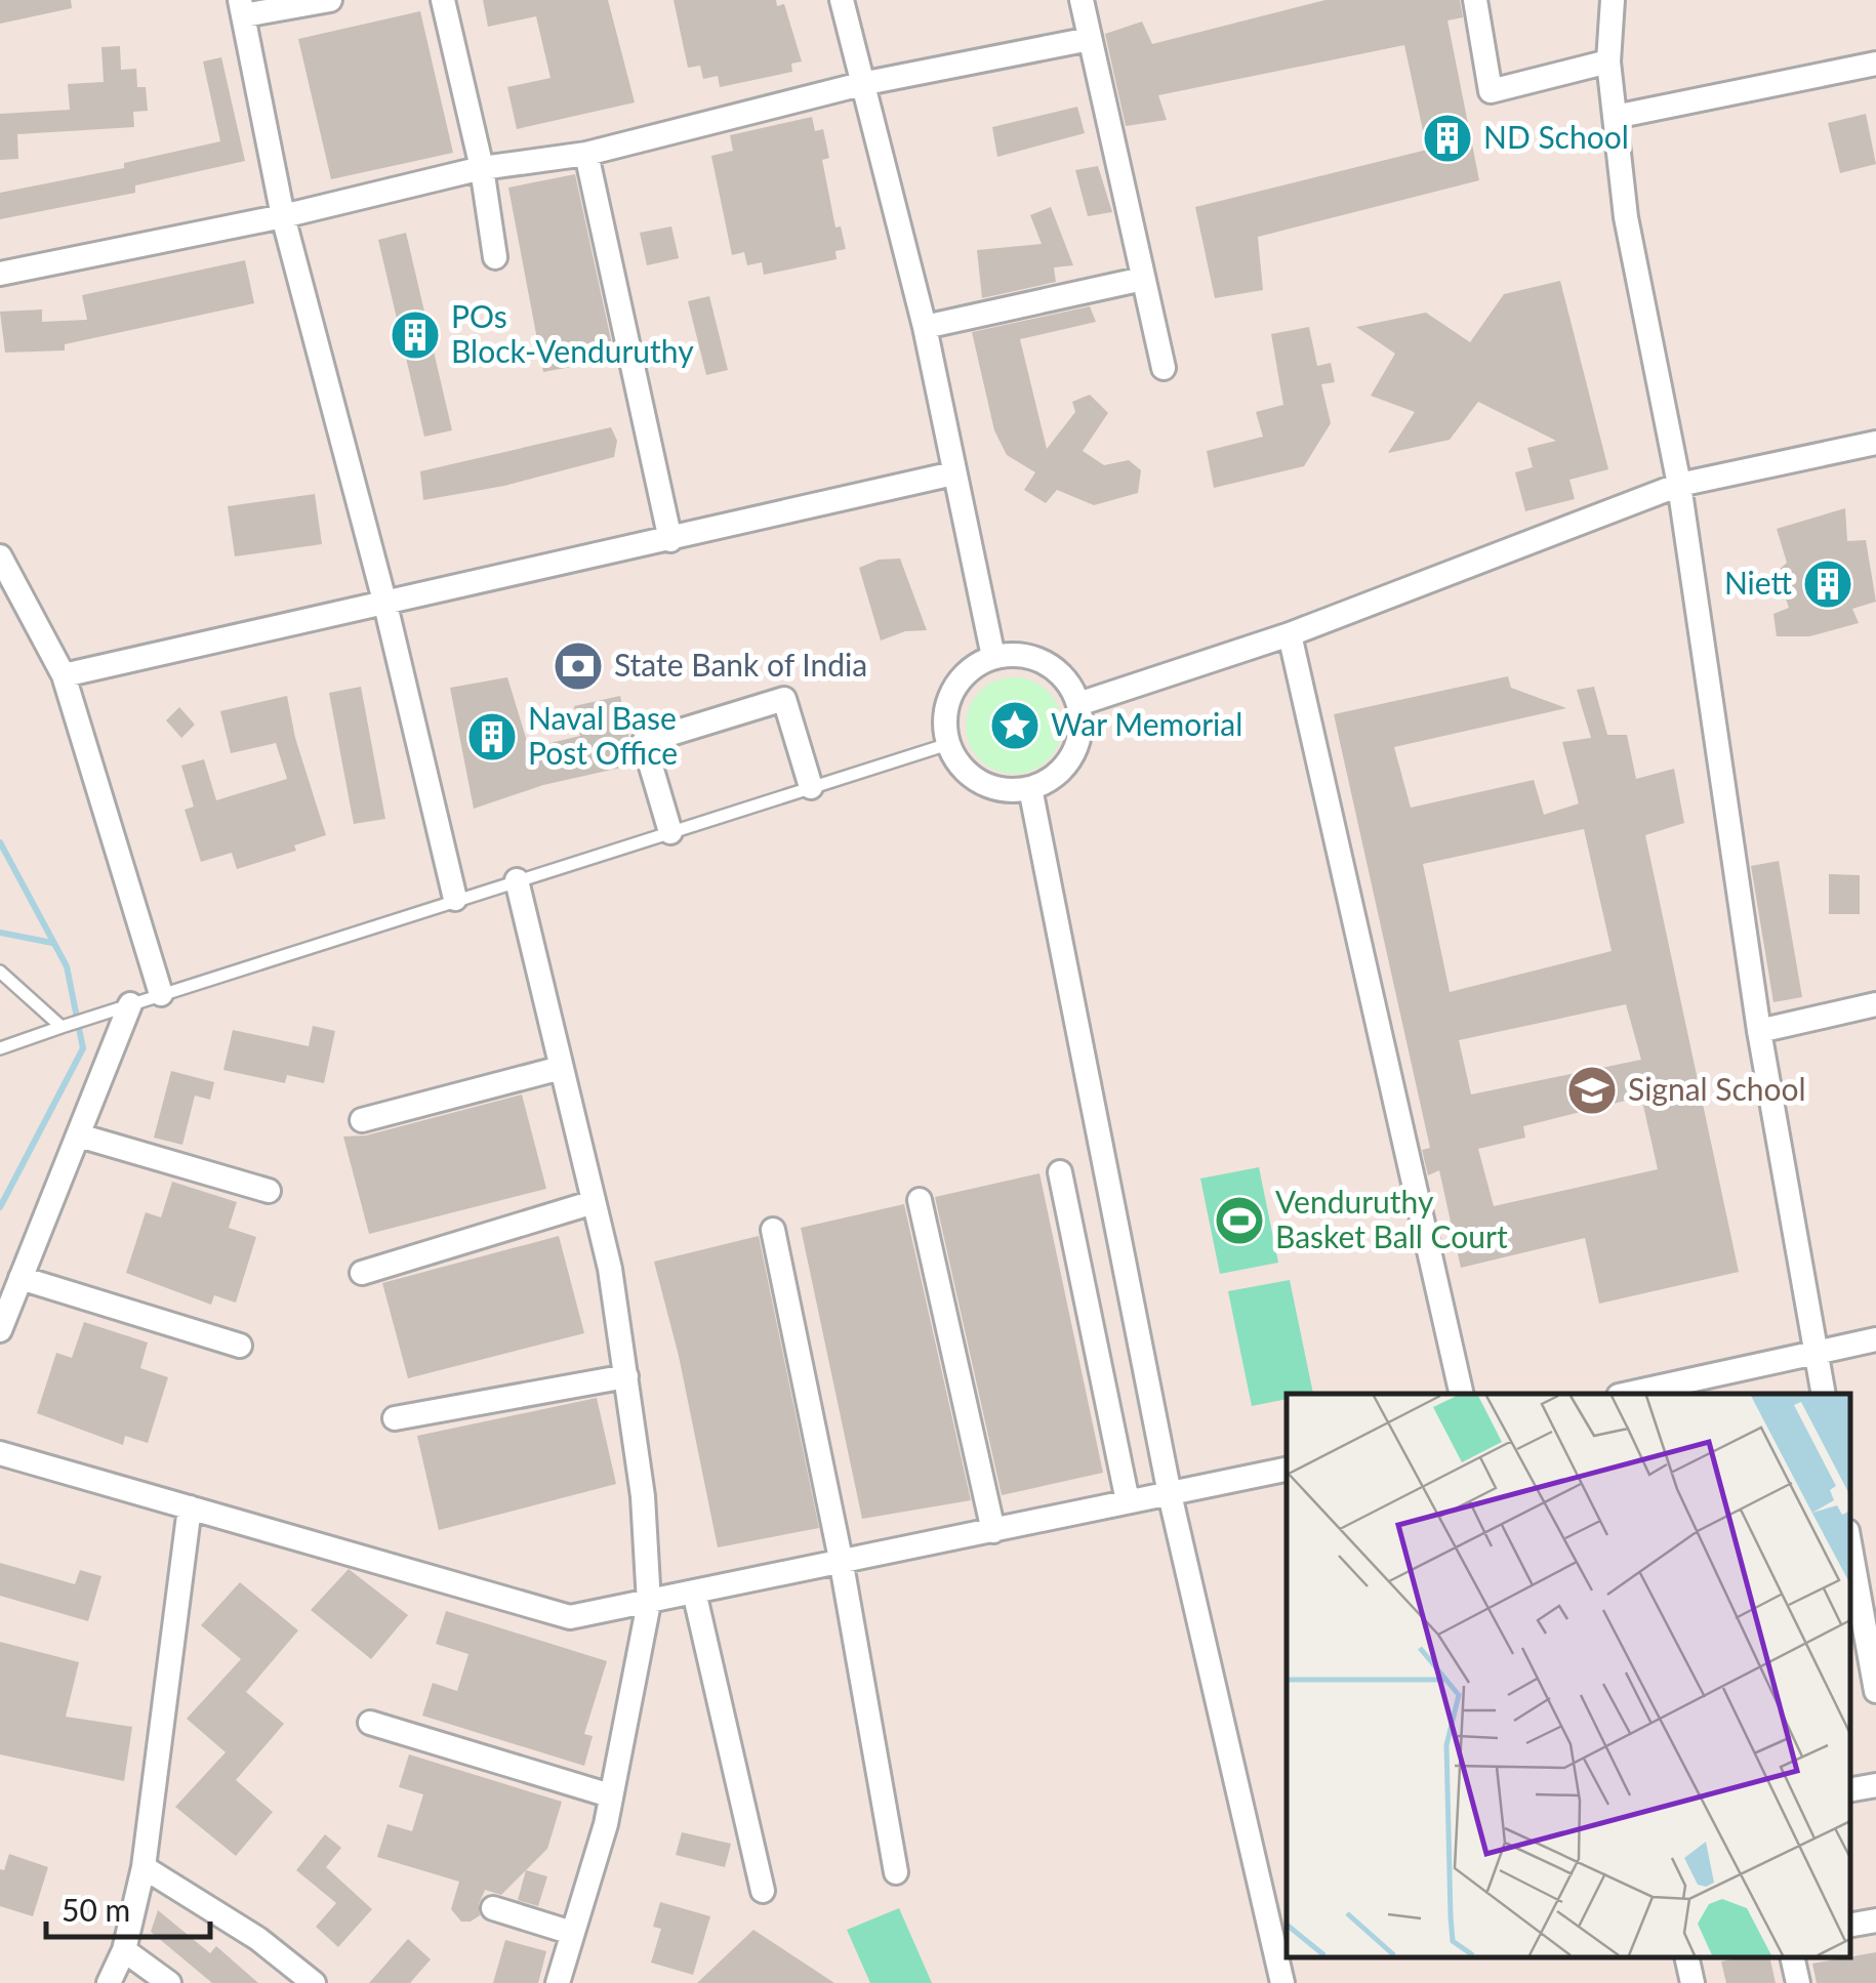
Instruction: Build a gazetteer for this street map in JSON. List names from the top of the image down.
{
  "places": {
    "building": [
      "ND School",
      "POs Block-Venduruthy",
      "Niett",
      "Naval Base Post Office"
    ],
    "bank": ["State Bank of India"],
    "place": ["War Memorial"],
    "school or university": ["Signal School"],
    "sports": ["Venduruthy Basket Ball Court"]
  },
  "scale_bar": "50 m"
}
